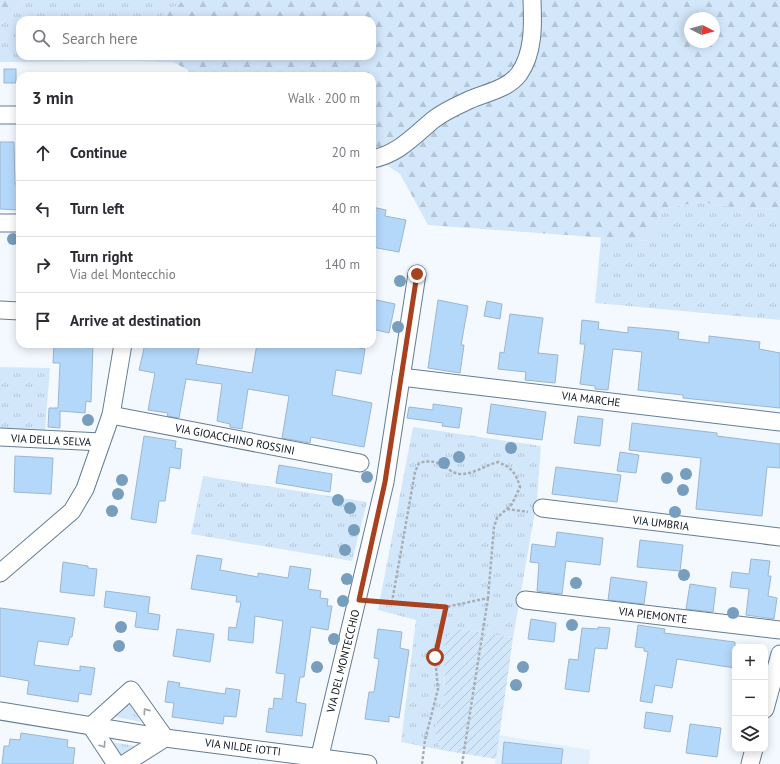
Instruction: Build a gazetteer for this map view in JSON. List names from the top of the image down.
{
  "streets": {
    "street": [
      "VIA MARCHE",
      "VIA GIOACCHINO ROSSINI",
      "VIA DELLA SELVA",
      "VIA UMBRIA",
      "VIA PIEMONTE",
      "VIA DEL MONTECCHIO",
      "VIA NILDE IOTTI"
    ]
  },
  "crossings": [
    ["VIA MARCHE", "VIA DEL MONTECCHIO"],
    ["VIA GIOACCHINO ROSSINI", "VIA DELLA SELVA"],
    ["VIA DEL MONTECCHIO", "VIA NILDE IOTTI"]
  ],
  "north": "right",
  "page": {
    "search": "Search here",
    "heading": ["3 min", "Walk · 200 m"],
    "list": [
      ["Continue", "20 m"],
      ["Turn left", "40 m"],
      ["Turn right", "Via del Montecchio", "140 m"],
      "Arrive at destination"
    ],
    "map_buttons": ["+", "−"]
  }
}
